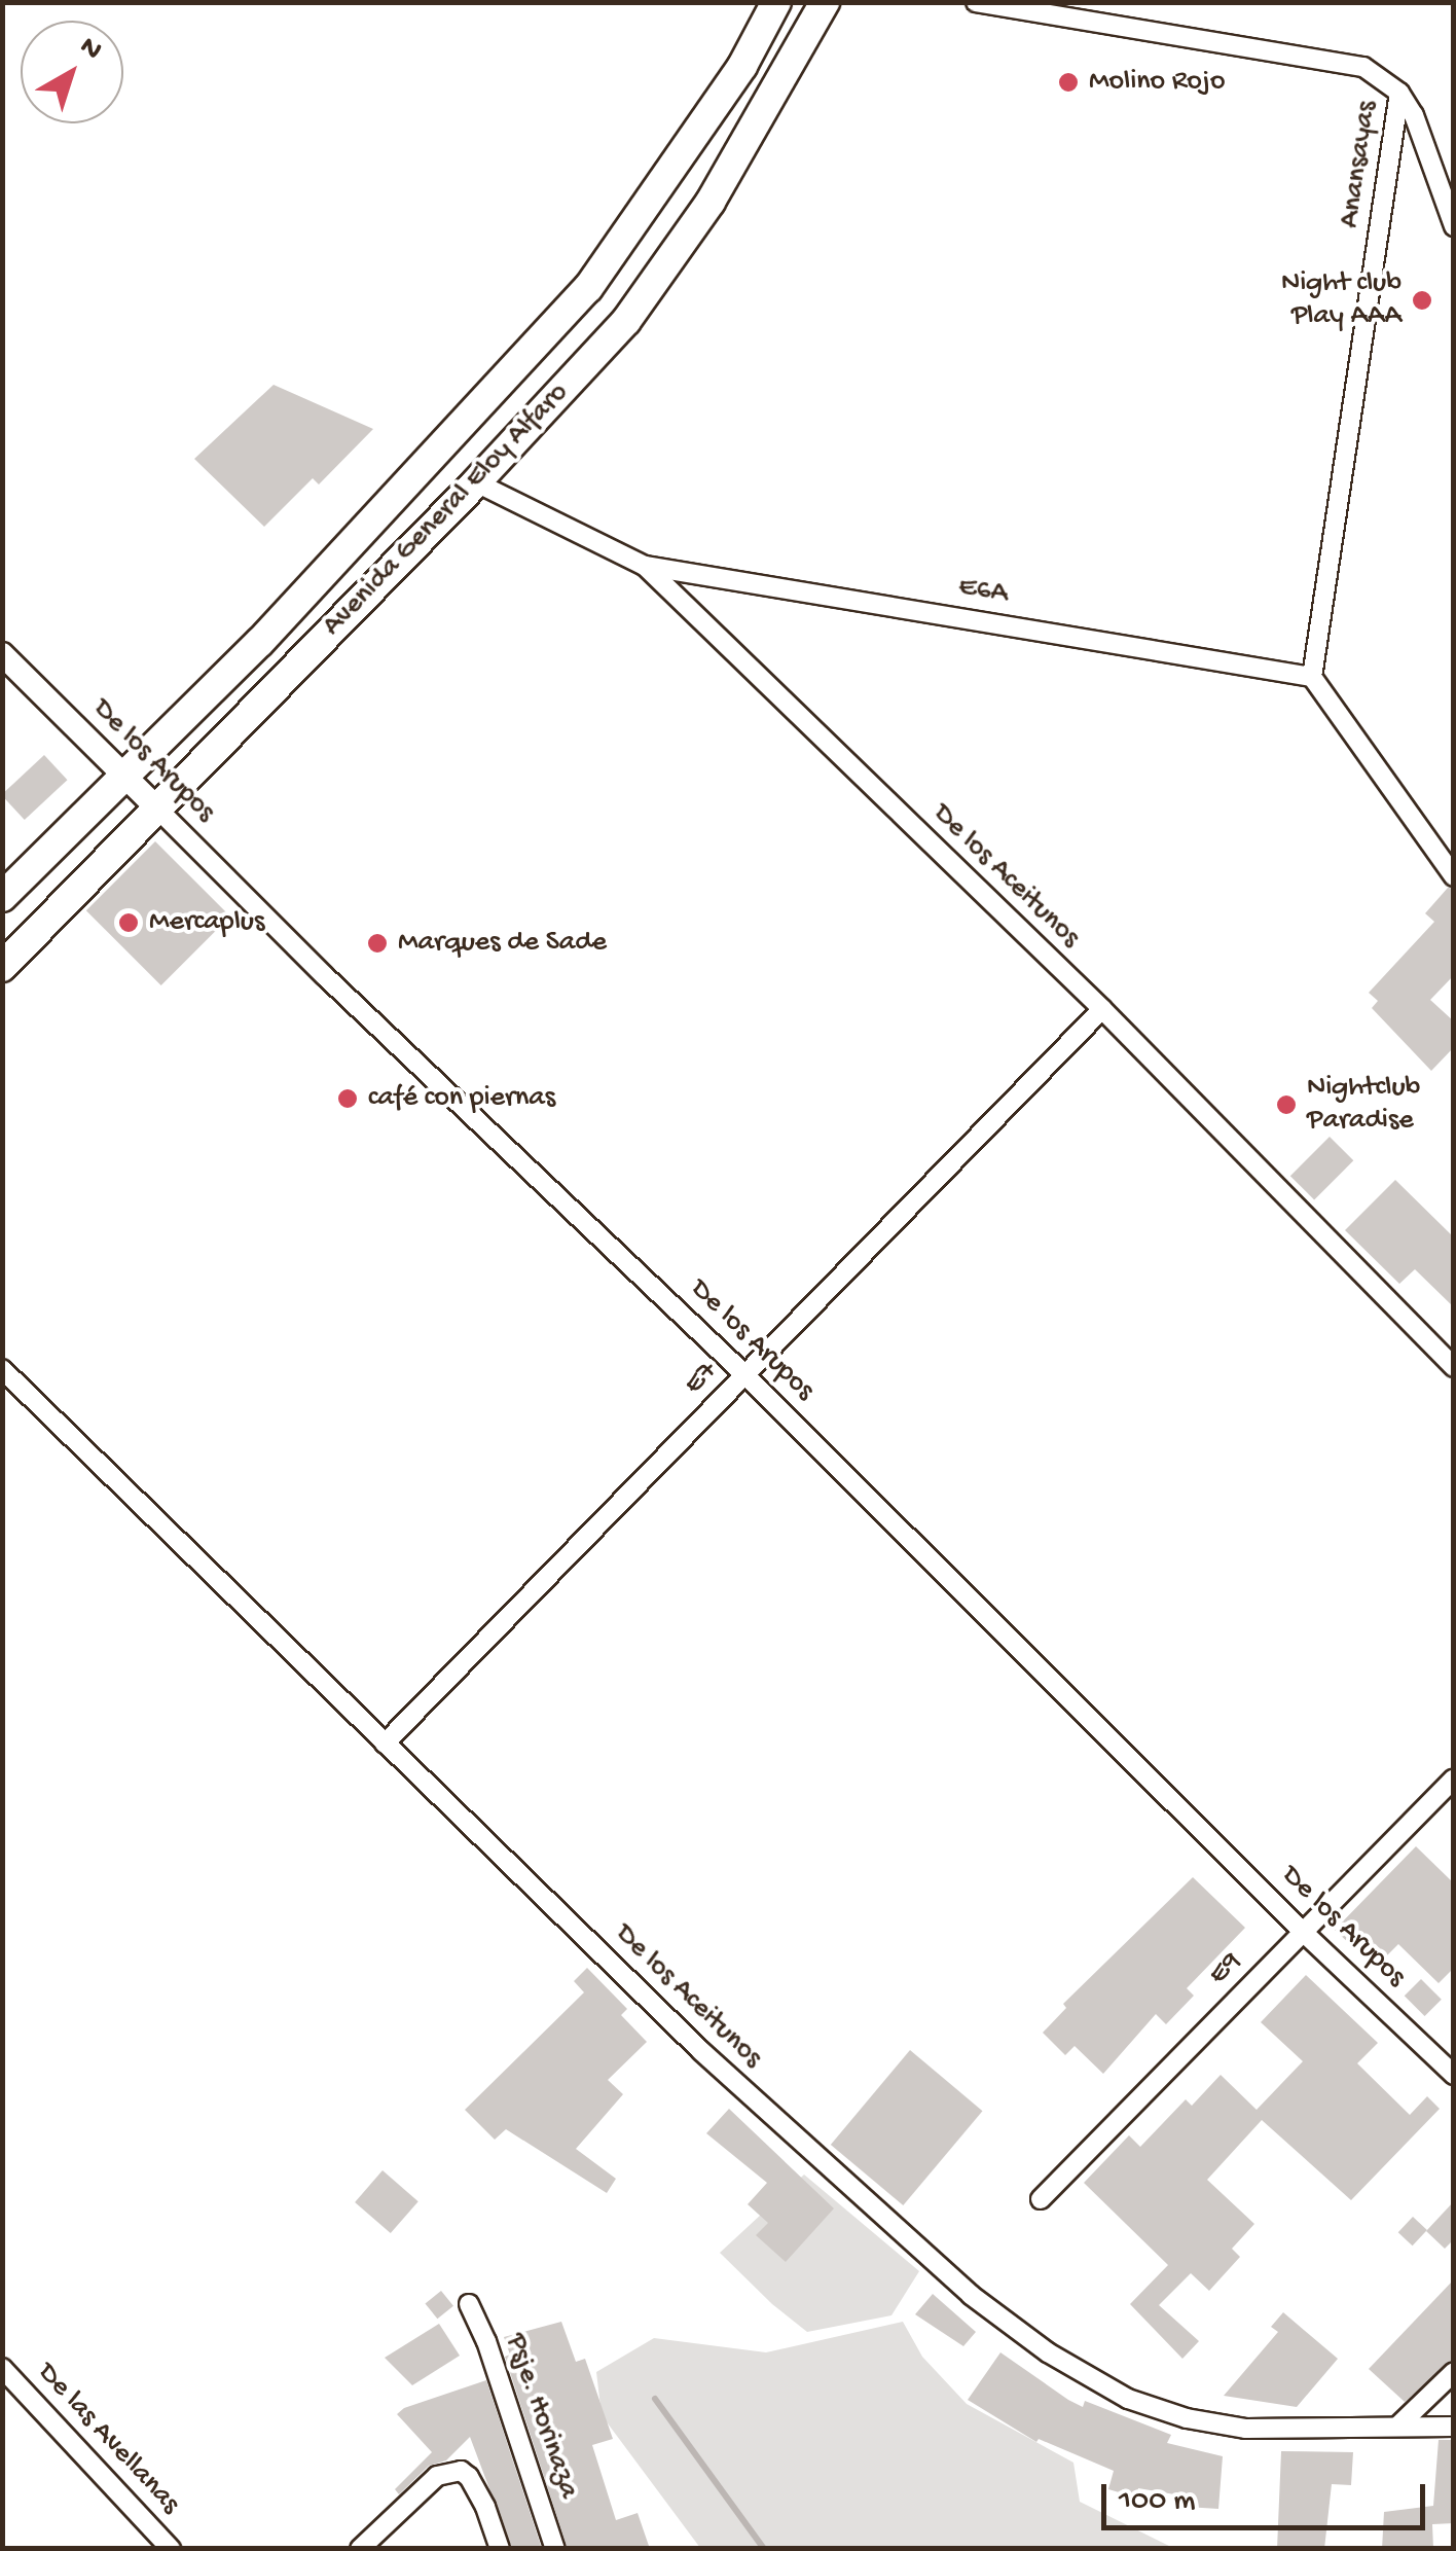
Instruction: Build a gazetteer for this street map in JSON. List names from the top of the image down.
{
  "streets": {
    "main road": ["Avenida General Eloy Alfaro"],
    "street": [
      "Anansayas",
      "E6A",
      "De los Arupos",
      "De los Aceitunos",
      "E7",
      "E9",
      "Psje. Horinaza",
      "De las Avellanas"
    ]
  },
  "crossings": [
    ["Anansayas", "E6A"],
    ["Avenida General Eloy Alfaro", "De los Arupos"],
    ["Avenida General Eloy Alfaro", "De los Aceitunos"],
    ["E6A", "De los Aceitunos"],
    ["De los Arupos", "E7"],
    ["De los Arupos", "E9"],
    ["De los Aceitunos", "E7"]
  ],
  "places": [
    "Molino Rojo",
    "Night club Play AAA",
    "Mercaplus",
    "Marques de Sade",
    "café con piernas",
    "Nightclub Paradise"
  ],
  "scale_bar": "100 m",
  "north": "top right"
}
